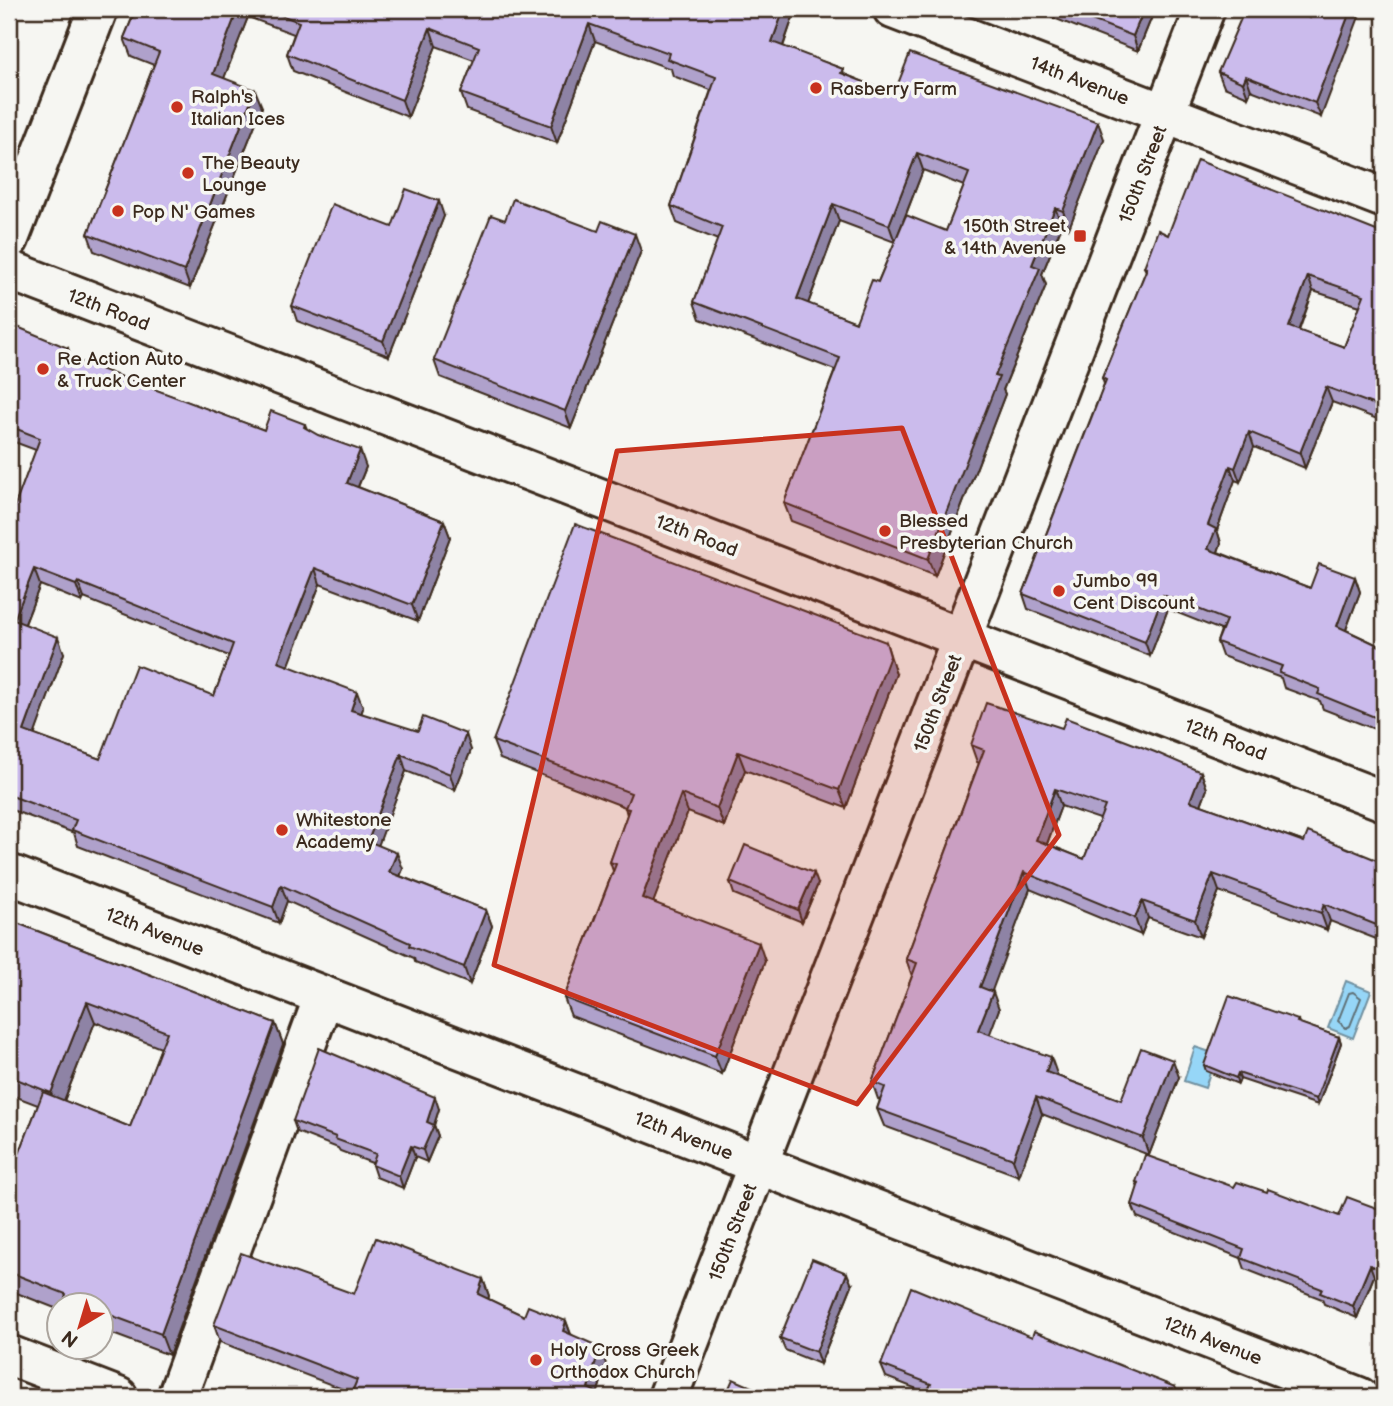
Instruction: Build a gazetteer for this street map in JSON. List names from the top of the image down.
{
  "streets": {
    "street": [
      "14th Avenue",
      "150th Street",
      "12th Road",
      "12th Avenue"
    ]
  },
  "crossings": [
    ["14th Avenue", "150th Street"],
    ["150th Street", "12th Road"],
    ["150th Street", "12th Avenue"]
  ],
  "places": {
    "other": [
      "Rasberry Farm",
      "Ralph's Italian Ices",
      "The Beauty Lounge",
      "Pop N' Games",
      "Re Action Auto & Truck Center",
      "Blessed Presbyterian Church",
      "Jumbo 99 Cent Discount",
      "Whitestone Academy",
      "Holy Cross Greek Orthodox Church"
    ],
    "transit": ["150th Street & 14th Avenue"]
  },
  "north": "bottom left"
}
